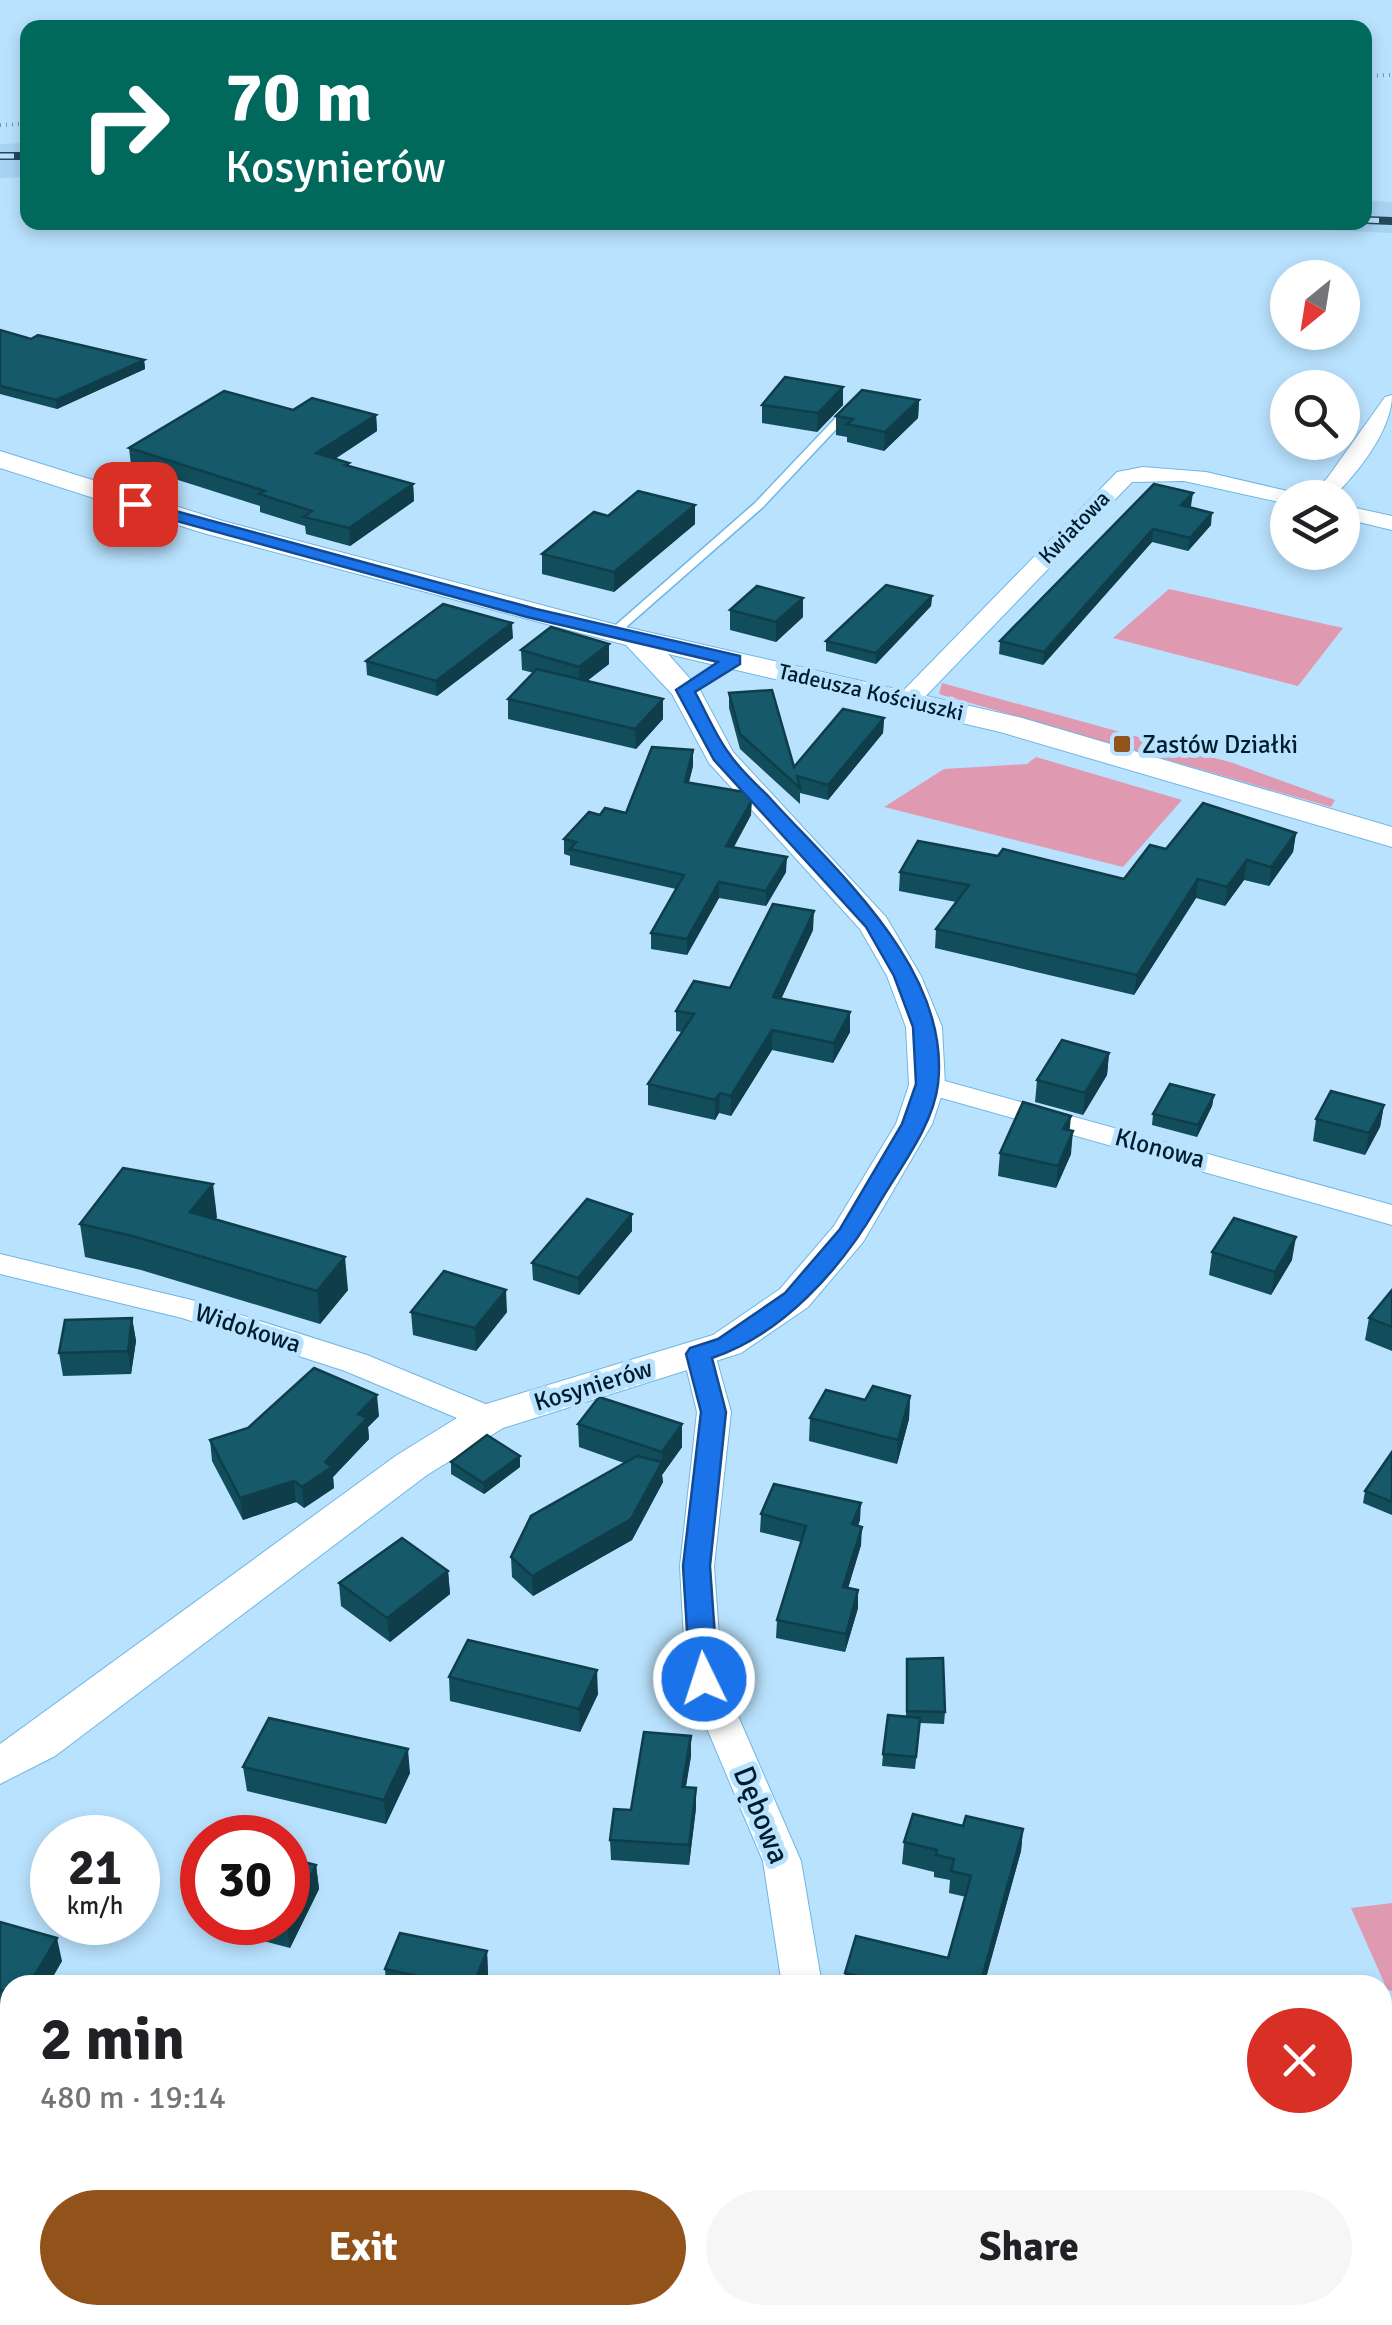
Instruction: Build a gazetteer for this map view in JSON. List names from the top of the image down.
{
  "streets": {
    "street": [
      "Kwiatowa",
      "Tadeusza Kościuszki",
      "Klonowa",
      "Widokowa",
      "Kosynierów",
      "Dębowa"
    ]
  },
  "crossings": [
    ["Kwiatowa", "Tadeusza Kościuszki"],
    ["Tadeusza Kościuszki", "Kosynierów"],
    ["Klonowa", "Kosynierów"],
    ["Widokowa", "Kosynierów"],
    ["Kosynierów", "Dębowa"]
  ],
  "places": {
    "transit": ["Zastów Działki"]
  },
  "north": "bottom left",
  "page": {
    "turn": ["70 m", "Kosynierów"],
    "speed": "21 km/h",
    "limit": "30",
    "heading": ["2 min", "480 m · 19:14"],
    "buttons": ["Exit", "Share"]
  }
}
